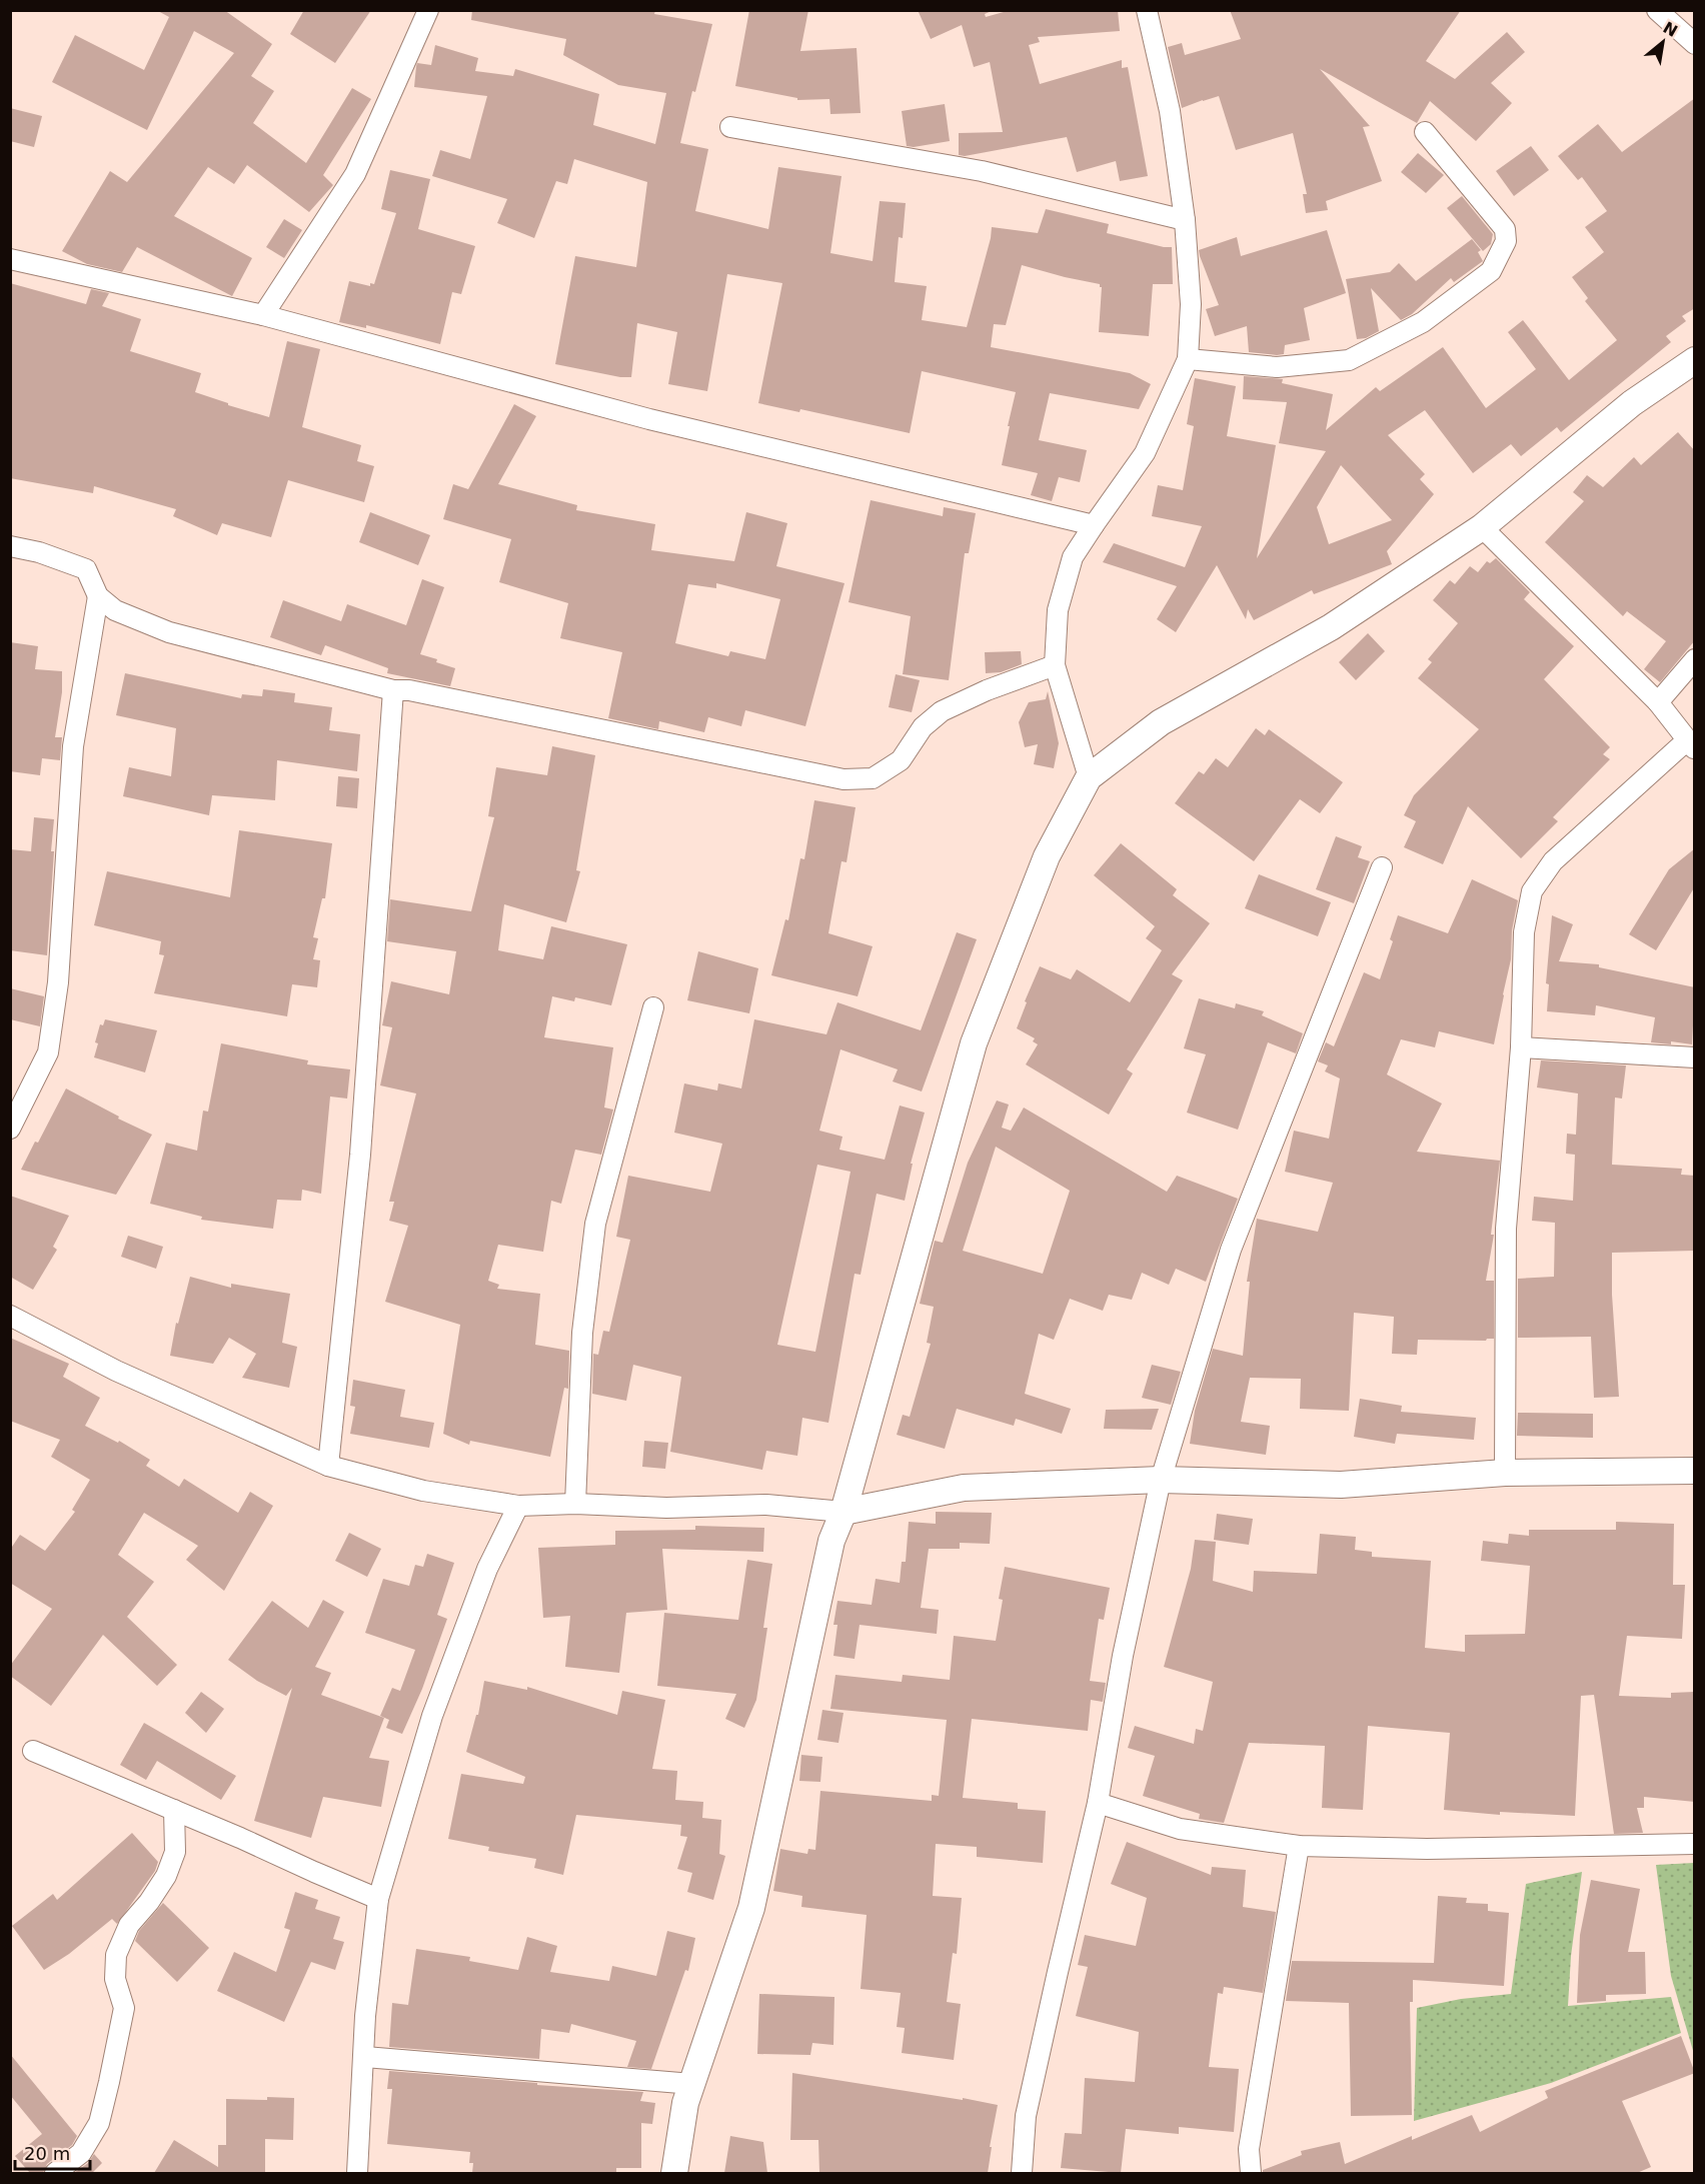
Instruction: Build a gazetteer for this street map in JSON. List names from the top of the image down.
{
  "scale_bar": "20 m",
  "north": "top right"
}
